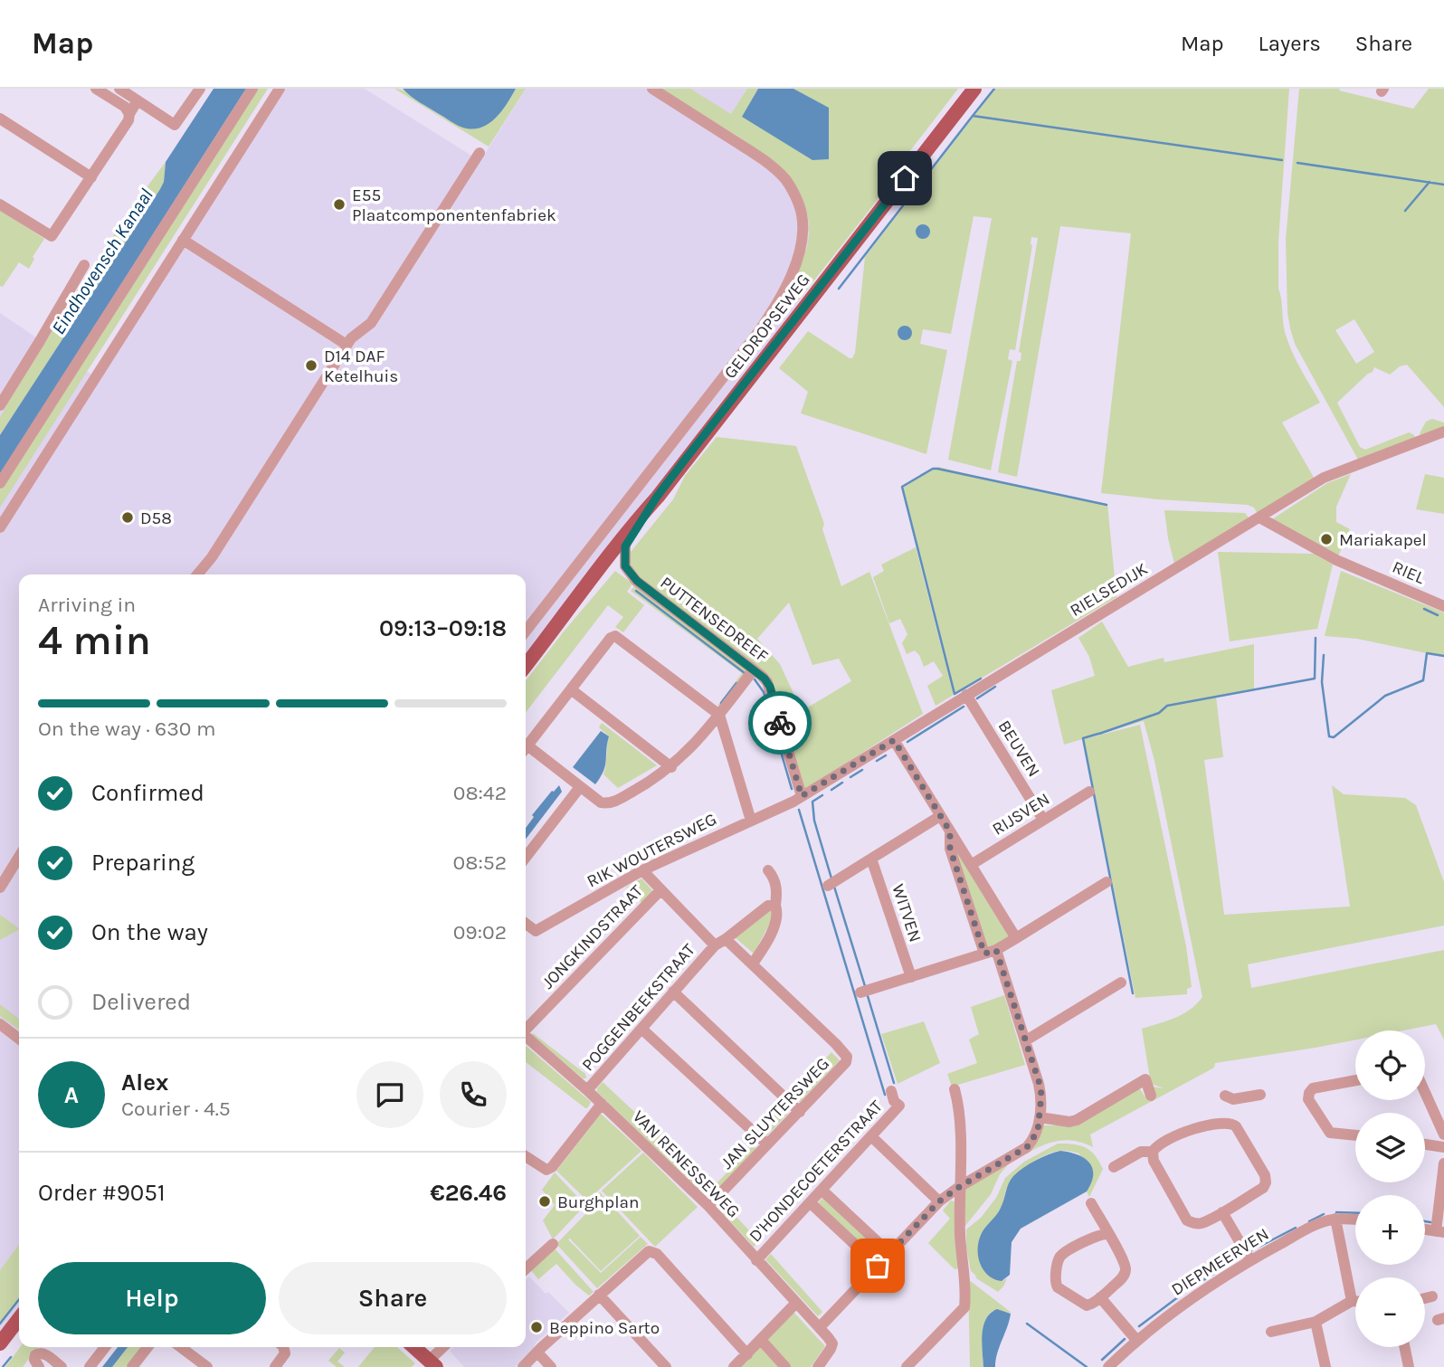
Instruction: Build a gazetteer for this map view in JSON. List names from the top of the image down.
{
  "streets": {
    "main road": ["GELDROPSEWEG"],
    "street": [
      "RIEL",
      "RIELSEDIJK",
      "PUTTENSEDREEF",
      "BEUVEN",
      "RIJSVEN",
      "RIK WOUTERSWEG",
      "WITVEN",
      "JONGKINDSTRAAT",
      "POGGENBEEKSTRAAT",
      "JAN SLUYTERSWEG",
      "VAN RENESSEWEG",
      "D'HONDECOETERSTRAAT",
      "DIEPMEERVEN"
    ]
  },
  "crossings": [
    ["GELDROPSEWEG", "PUTTENSEDREEF"],
    ["RIEL", "RIELSEDIJK"],
    ["RIELSEDIJK", "PUTTENSEDREEF"],
    ["RIELSEDIJK", "BEUVEN"],
    ["RIELSEDIJK", "RIK WOUTERSWEG"],
    ["PUTTENSEDREEF", "RIK WOUTERSWEG"],
    ["BEUVEN", "RIJSVEN"],
    ["POGGENBEEKSTRAAT", "VAN RENESSEWEG"],
    ["JAN SLUYTERSWEG", "VAN RENESSEWEG"],
    ["VAN RENESSEWEG", "D'HONDECOETERSTRAAT"]
  ],
  "water": ["Eindhovensch Kanaal"],
  "places": [
    "E55 Plaatcomponentenfabriek",
    "D14 DAF Ketelhuis",
    "D58",
    "Mariakapel",
    "Burghplan",
    "Beppino Sarto"
  ],
  "page": {
    "header": "Map",
    "nav": ["Map", "Layers", "Share"],
    "heading": ["4 min", "Arriving in", "09:13–09:18"],
    "panel": [
      "Alex",
      "Courier · 4.5",
      "Order #9051",
      "€26.46"
    ],
    "bar": "On the way · 630 m",
    "list": [
      ["Confirmed", "08:42"],
      ["Preparing", "08:52"],
      ["On the way", "09:02"],
      "Delivered"
    ],
    "map_buttons": ["+", "−"],
    "round": "A",
    "buttons": ["Help", "Share"]
  }
}
